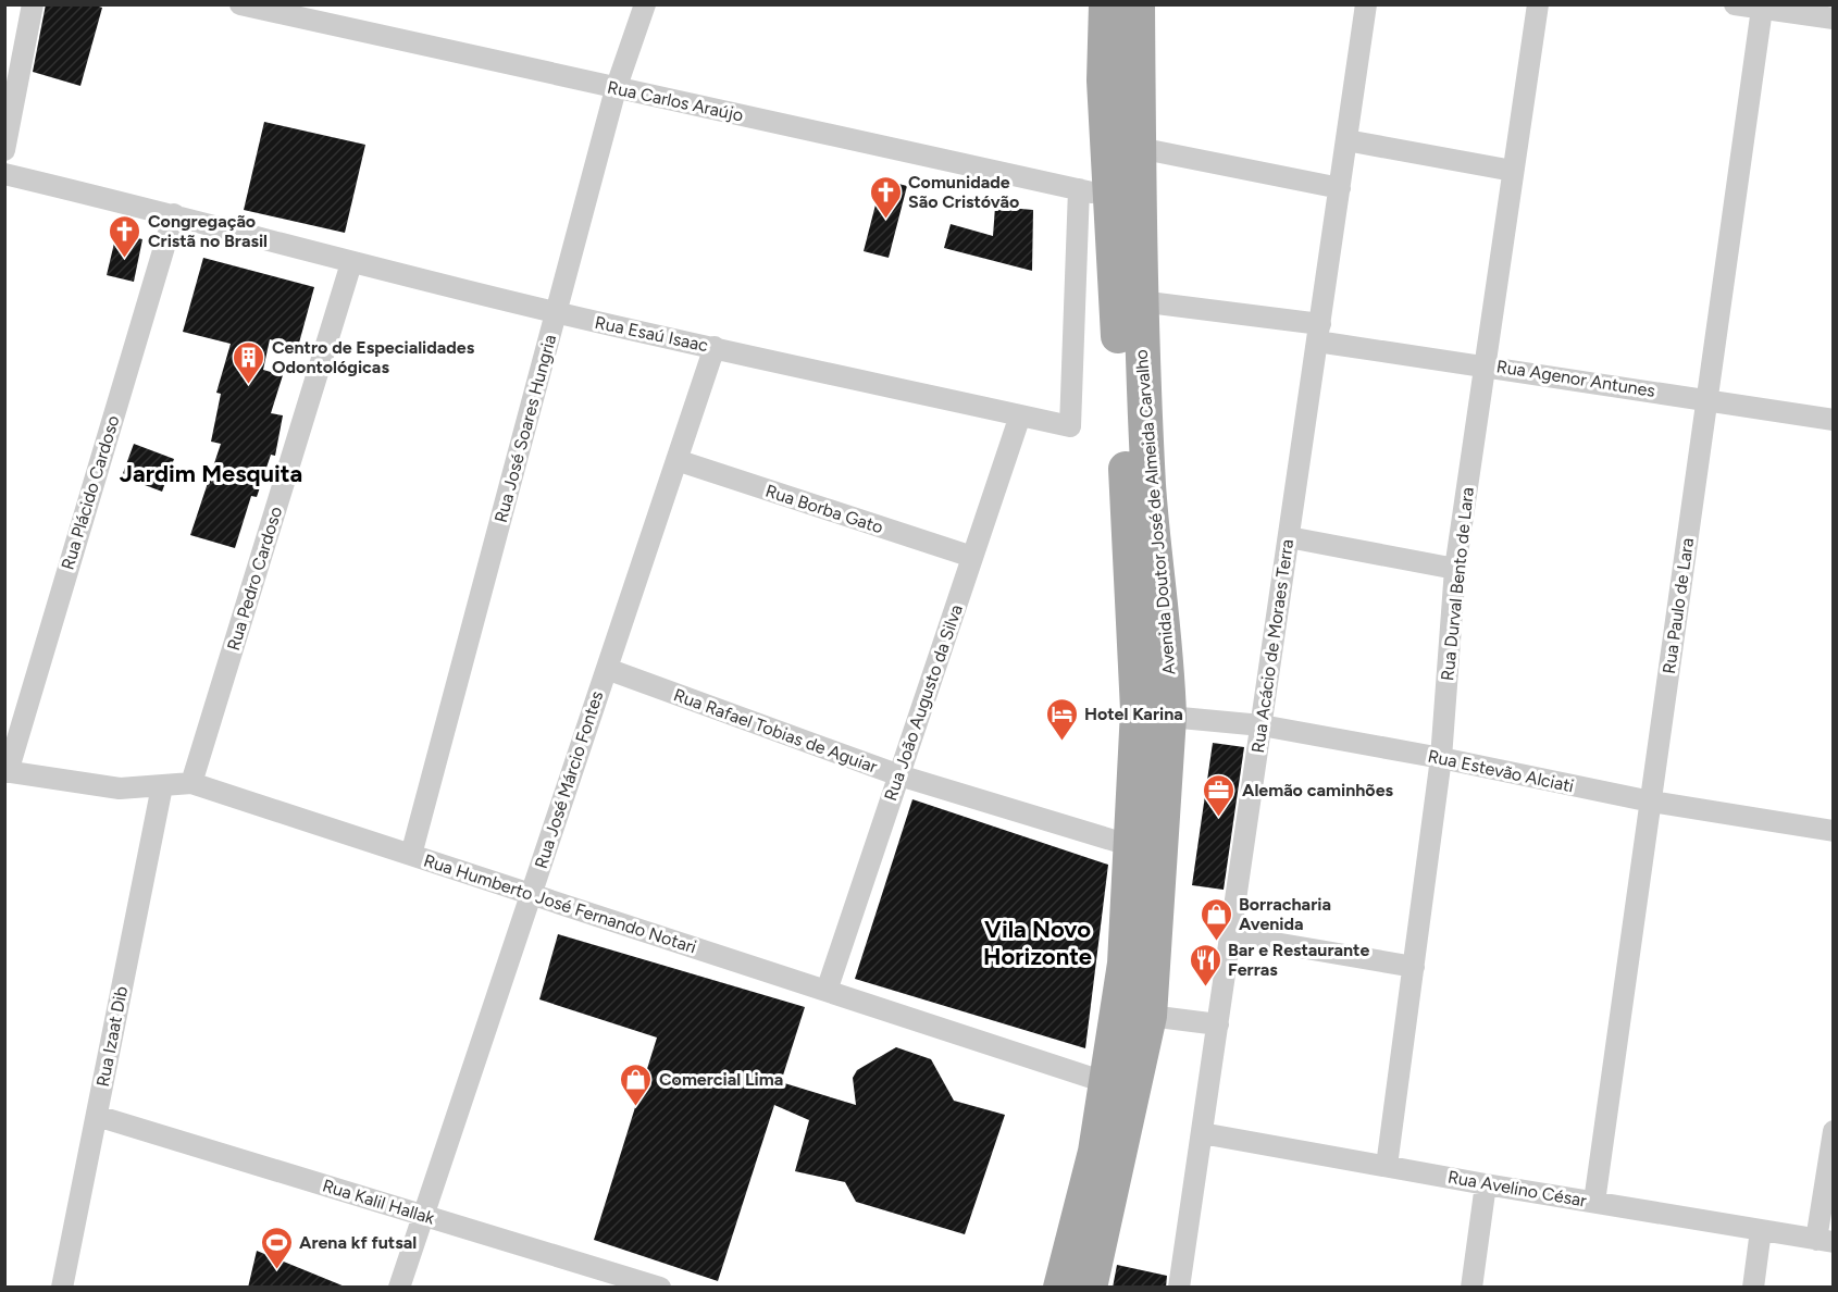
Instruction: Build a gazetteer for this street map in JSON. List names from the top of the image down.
{
  "streets": {
    "main road": ["Avenida Doutor José de Almeida Carvalho"],
    "street": [
      "Rua Carlos Araújo",
      "Rua Esaú Isaac",
      "Rua Agenor Antunes",
      "Rua José Soares Hungria",
      "Rua Plácido Cardoso",
      "Rua Borba Gato",
      "Rua Pedro Cardoso",
      "Rua Durval Bento de Lara",
      "Rua Paulo de Lara",
      "Rua Acácio de Moraes Terra",
      "Rua João Augusto da Silva",
      "Rua Rafael Tobias de Aguiar",
      "Rua Estevão Alciati",
      "Rua José Márcio Fontes",
      "Rua Humberto José Fernando Notari",
      "Rua Izaat Dib",
      "Rua Avelino César",
      "Rua Kalil Hallak"
    ]
  },
  "crossings": [
    ["Rua Carlos Araújo", "Rua Esaú Isaac"],
    ["Rua Carlos Araújo", "Rua José Soares Hungria"],
    ["Rua Carlos Araújo", "Avenida Doutor José de Almeida Carvalho"],
    ["Rua Esaú Isaac", "Rua José Soares Hungria"],
    ["Rua Esaú Isaac", "Rua Plácido Cardoso"],
    ["Rua Esaú Isaac", "Avenida Doutor José de Almeida Carvalho"],
    ["Rua Esaú Isaac", "Rua Pedro Cardoso"],
    ["Rua Esaú Isaac", "Rua João Augusto da Silva"],
    ["Rua Esaú Isaac", "Rua José Márcio Fontes"],
    ["Rua Agenor Antunes", "Avenida Doutor José de Almeida Carvalho"],
    ["Rua Agenor Antunes", "Rua Durval Bento de Lara"],
    ["Rua Agenor Antunes", "Rua Paulo de Lara"],
    ["Rua Agenor Antunes", "Rua Acácio de Moraes Terra"],
    ["Rua José Soares Hungria", "Rua Humberto José Fernando Notari"],
    ["Rua Plácido Cardoso", "Rua Humberto José Fernando Notari"],
    ["Rua Borba Gato", "Rua João Augusto da Silva"],
    ["Rua Borba Gato", "Rua José Márcio Fontes"],
    ["Avenida Doutor José de Almeida Carvalho", "Rua Rafael Tobias de Aguiar"],
    ["Avenida Doutor José de Almeida Carvalho", "Rua Estevão Alciati"],
    ["Avenida Doutor José de Almeida Carvalho", "Rua Humberto José Fernando Notari"],
    ["Rua Pedro Cardoso", "Rua Humberto José Fernando Notari"],
    ["Rua Durval Bento de Lara", "Rua Estevão Alciati"],
    ["Rua Durval Bento de Lara", "Rua Avelino César"],
    ["Rua Paulo de Lara", "Rua Estevão Alciati"],
    ["Rua Paulo de Lara", "Rua Avelino César"],
    ["Rua Acácio de Moraes Terra", "Rua Estevão Alciati"],
    ["Rua Acácio de Moraes Terra", "Rua Avelino César"],
    ["Rua João Augusto da Silva", "Rua Rafael Tobias de Aguiar"],
    ["Rua João Augusto da Silva", "Rua Humberto José Fernando Notari"],
    ["Rua Rafael Tobias de Aguiar", "Rua José Márcio Fontes"],
    ["Rua José Márcio Fontes", "Rua Humberto José Fernando Notari"],
    ["Rua José Márcio Fontes", "Rua Kalil Hallak"],
    ["Rua Humberto José Fernando Notari", "Rua Izaat Dib"],
    ["Rua Izaat Dib", "Rua Kalil Hallak"]
  ],
  "districts": ["Jardim Mesquita", "Vila Novo Horizonte"],
  "places": {
    "church": ["Comunidade São Cristóvão", "Congregação Cristã no Brasil"],
    "building": ["Centro de Especialidades Odontológicas"],
    "hotel": ["Hotel Karina"],
    "office": ["Alemão caminhões"],
    "shop": ["Borracharia Avenida", "Comercial Lima"],
    "restaurant": ["Bar e Restaurante Ferras"],
    "sports": ["Arena kf futsal"]
  }
}
